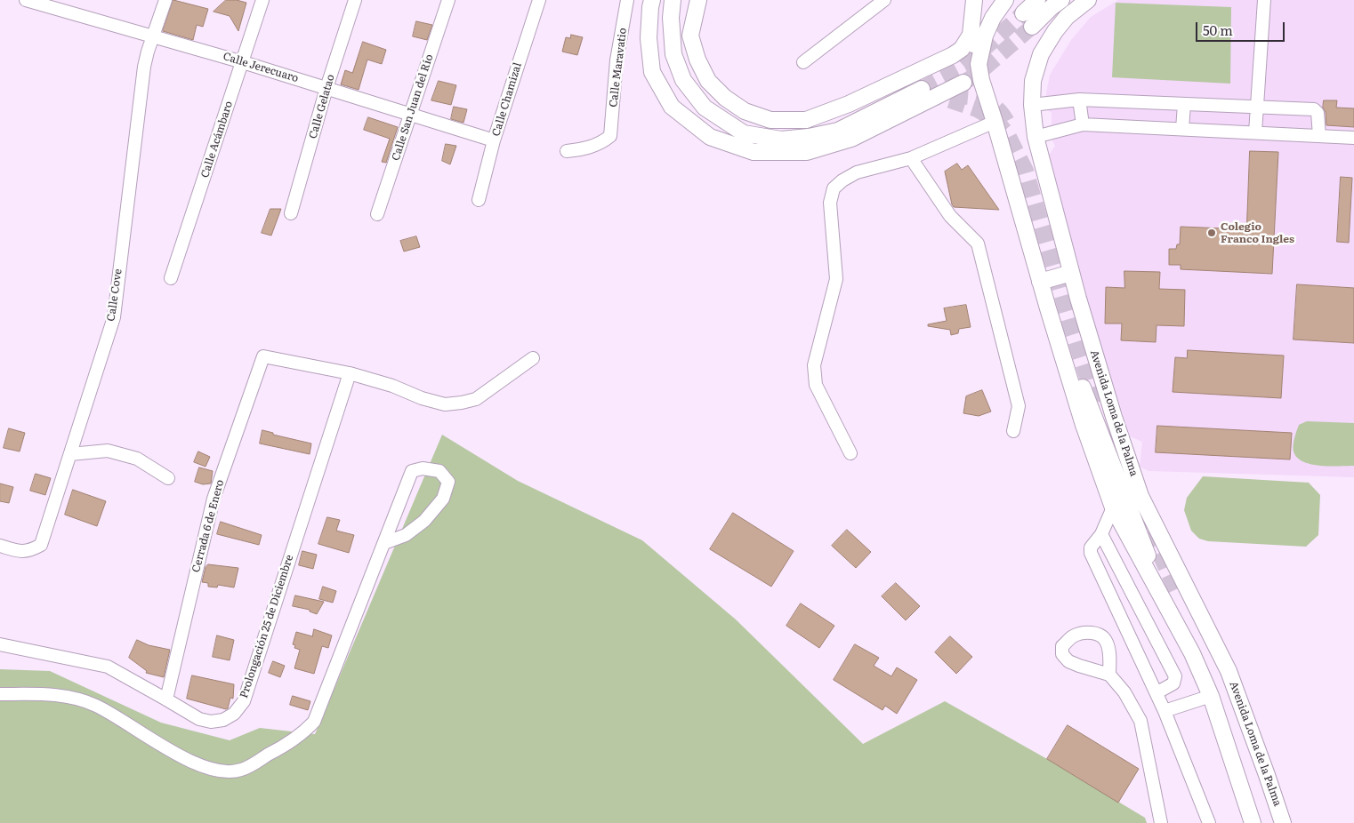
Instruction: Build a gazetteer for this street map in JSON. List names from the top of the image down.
{
  "streets": {
    "main road": ["Avenida Loma de la Palma"],
    "street": [
      "Calle Jerecuaro",
      "Calle Maravatio",
      "Calle Chamizal",
      "Calle Gelatao",
      "Calle San Juan del Río",
      "Calle Acámbaro",
      "Calle Cove",
      "Cerrada 6 de Enero",
      "Prolongación 25 de Diciembre"
    ]
  },
  "crossings": [
    ["Calle Jerecuaro", "Calle Chamizal"],
    ["Calle Jerecuaro", "Calle Gelatao"],
    ["Calle Jerecuaro", "Calle San Juan del Río"],
    ["Calle Jerecuaro", "Calle Acámbaro"],
    ["Calle Jerecuaro", "Calle Cove"],
    ["Cerrada 6 de Enero", "Prolongación 25 de Diciembre"]
  ],
  "places": ["Colegio Franco Ingles"],
  "scale_bar": "50 m"
}
